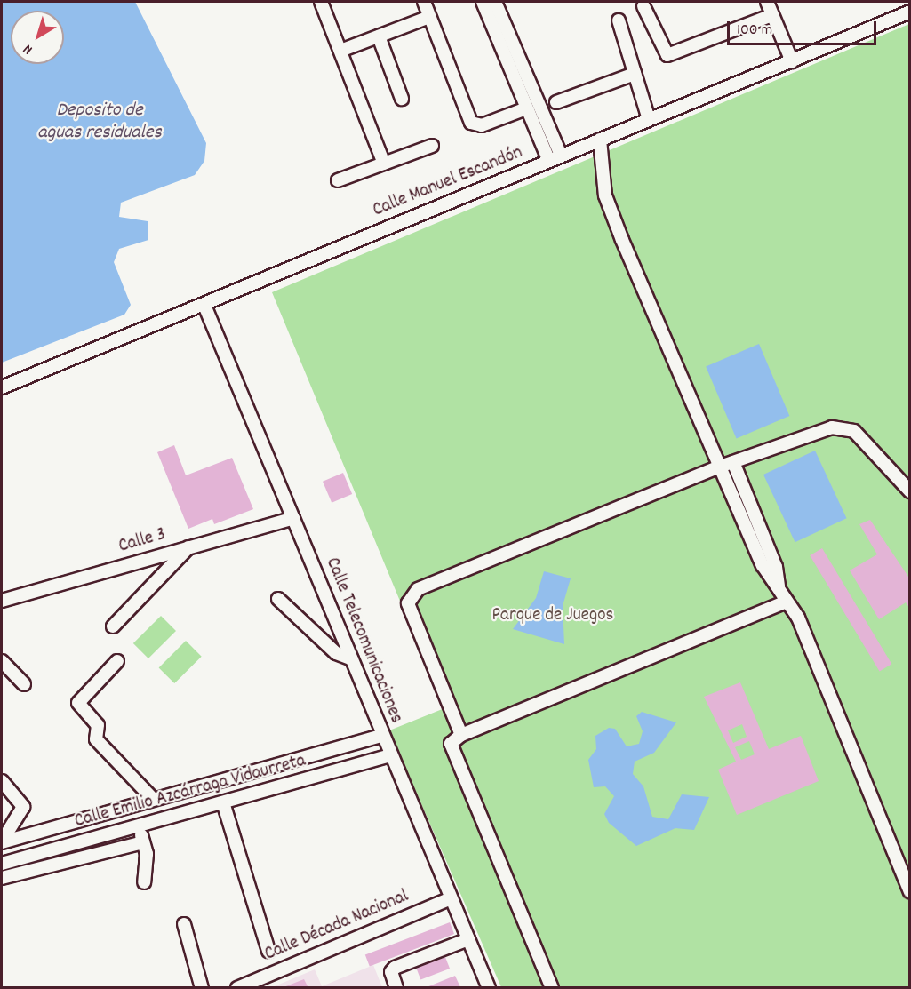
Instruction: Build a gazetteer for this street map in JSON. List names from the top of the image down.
{
  "streets": {
    "street": [
      "Calle Manuel Escandón",
      "Calle 3",
      "Calle Telecomunicaciones",
      "Calle Emilio Azcárraga Vidaurreta",
      "Calle Década Nacional"
    ]
  },
  "crossings": [
    ["Calle Manuel Escandón", "Calle Telecomunicaciones"],
    ["Calle 3", "Calle Telecomunicaciones"],
    ["Calle Telecomunicaciones", "Calle Emilio Azcárraga Vidaurreta"],
    ["Calle Telecomunicaciones", "Calle Década Nacional"]
  ],
  "water": ["Deposito de aguas residuales"],
  "parks": ["Parque de Juegos"],
  "scale_bar": "100 m",
  "north": "bottom left"
}
